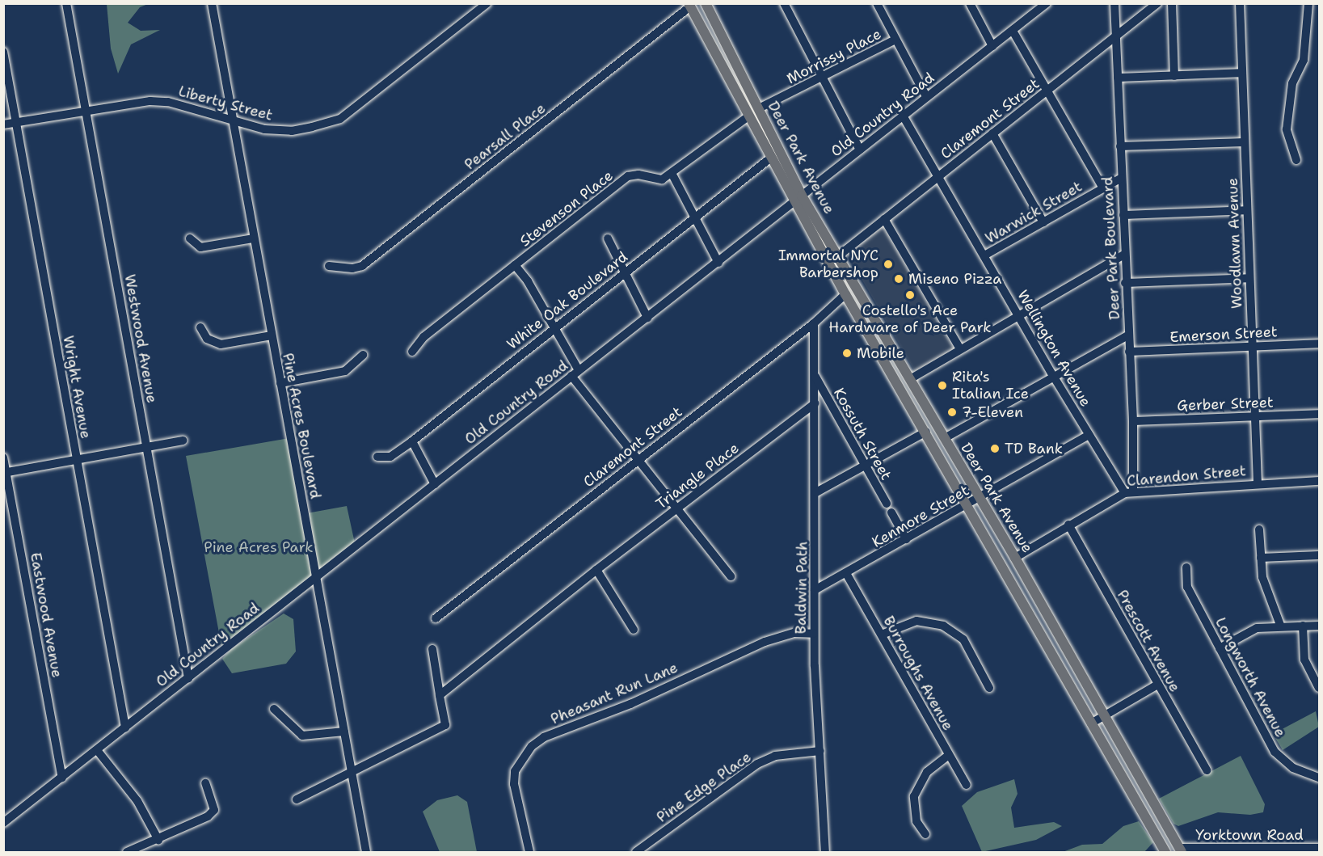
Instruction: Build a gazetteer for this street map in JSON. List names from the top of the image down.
{
  "streets": {
    "main road": ["Deer Park Avenue"],
    "street": [
      "Morrissy Place",
      "Liberty Street",
      "Old Country Road",
      "Claremont Street",
      "Pearsall Place",
      "Stevenson Place",
      "Warwick Street",
      "Woodlawn Avenue",
      "Deer Park Boulevard",
      "White Oak Boulevard",
      "Emerson Street",
      "Westwood Avenue",
      "Wellington Avenue",
      "Wright Avenue",
      "Gerber Street",
      "Pine Acres Boulevard",
      "Kossuth Street",
      "Triangle Place",
      "Clarendon Street",
      "Kenmore Street",
      "Baldwin Path",
      "Eastwood Avenue",
      "Prescott Avenue",
      "Burroughs Avenue",
      "Longworth Avenue",
      "Pheasant Run Lane",
      "Pine Edge Place",
      "Yorktown Road"
    ]
  },
  "crossings": [
    ["Morrissy Place", "Deer Park Avenue"],
    ["Liberty Street", "Westwood Avenue"],
    ["Liberty Street", "Wright Avenue"],
    ["Liberty Street", "Pine Acres Boulevard"],
    ["Old Country Road", "Deer Park Avenue"],
    ["Old Country Road", "Westwood Avenue"],
    ["Old Country Road", "Wellington Avenue"],
    ["Old Country Road", "Wright Avenue"],
    ["Old Country Road", "Pine Acres Boulevard"],
    ["Old Country Road", "Eastwood Avenue"],
    ["Claremont Street", "Deer Park Avenue"],
    ["Claremont Street", "Deer Park Boulevard"],
    ["Claremont Street", "Wellington Avenue"],
    ["Claremont Street", "Baldwin Path"],
    ["Pearsall Place", "Deer Park Avenue"],
    ["Deer Park Avenue", "White Oak Boulevard"],
    ["Deer Park Avenue", "Clarendon Street"],
    ["Deer Park Avenue", "Kenmore Street"],
    ["Deer Park Avenue", "Yorktown Road"],
    ["Warwick Street", "Deer Park Boulevard"],
    ["Warwick Street", "Wellington Avenue"],
    ["Woodlawn Avenue", "Emerson Street"],
    ["Woodlawn Avenue", "Gerber Street"],
    ["Woodlawn Avenue", "Clarendon Street"],
    ["Deer Park Boulevard", "Emerson Street"],
    ["Deer Park Boulevard", "Wellington Avenue"],
    ["Deer Park Boulevard", "Gerber Street"],
    ["Deer Park Boulevard", "Clarendon Street"],
    ["Wellington Avenue", "Clarendon Street"],
    ["Wellington Avenue", "Kenmore Street"],
    ["Kossuth Street", "Baldwin Path"],
    ["Triangle Place", "Baldwin Path"],
    ["Clarendon Street", "Prescott Avenue"],
    ["Kenmore Street", "Baldwin Path"],
    ["Kenmore Street", "Burroughs Avenue"],
    ["Baldwin Path", "Pheasant Run Lane"],
    ["Baldwin Path", "Pine Edge Place"]
  ],
  "parks": ["Pine Acres Park"],
  "places": [
    "Immortal NYC Barbershop",
    "Miseno Pizza",
    "Costello's Ace Hardware of Deer Park",
    "Mobile",
    "Rita's Italian Ice",
    "7-Eleven",
    "TD Bank"
  ]
}
